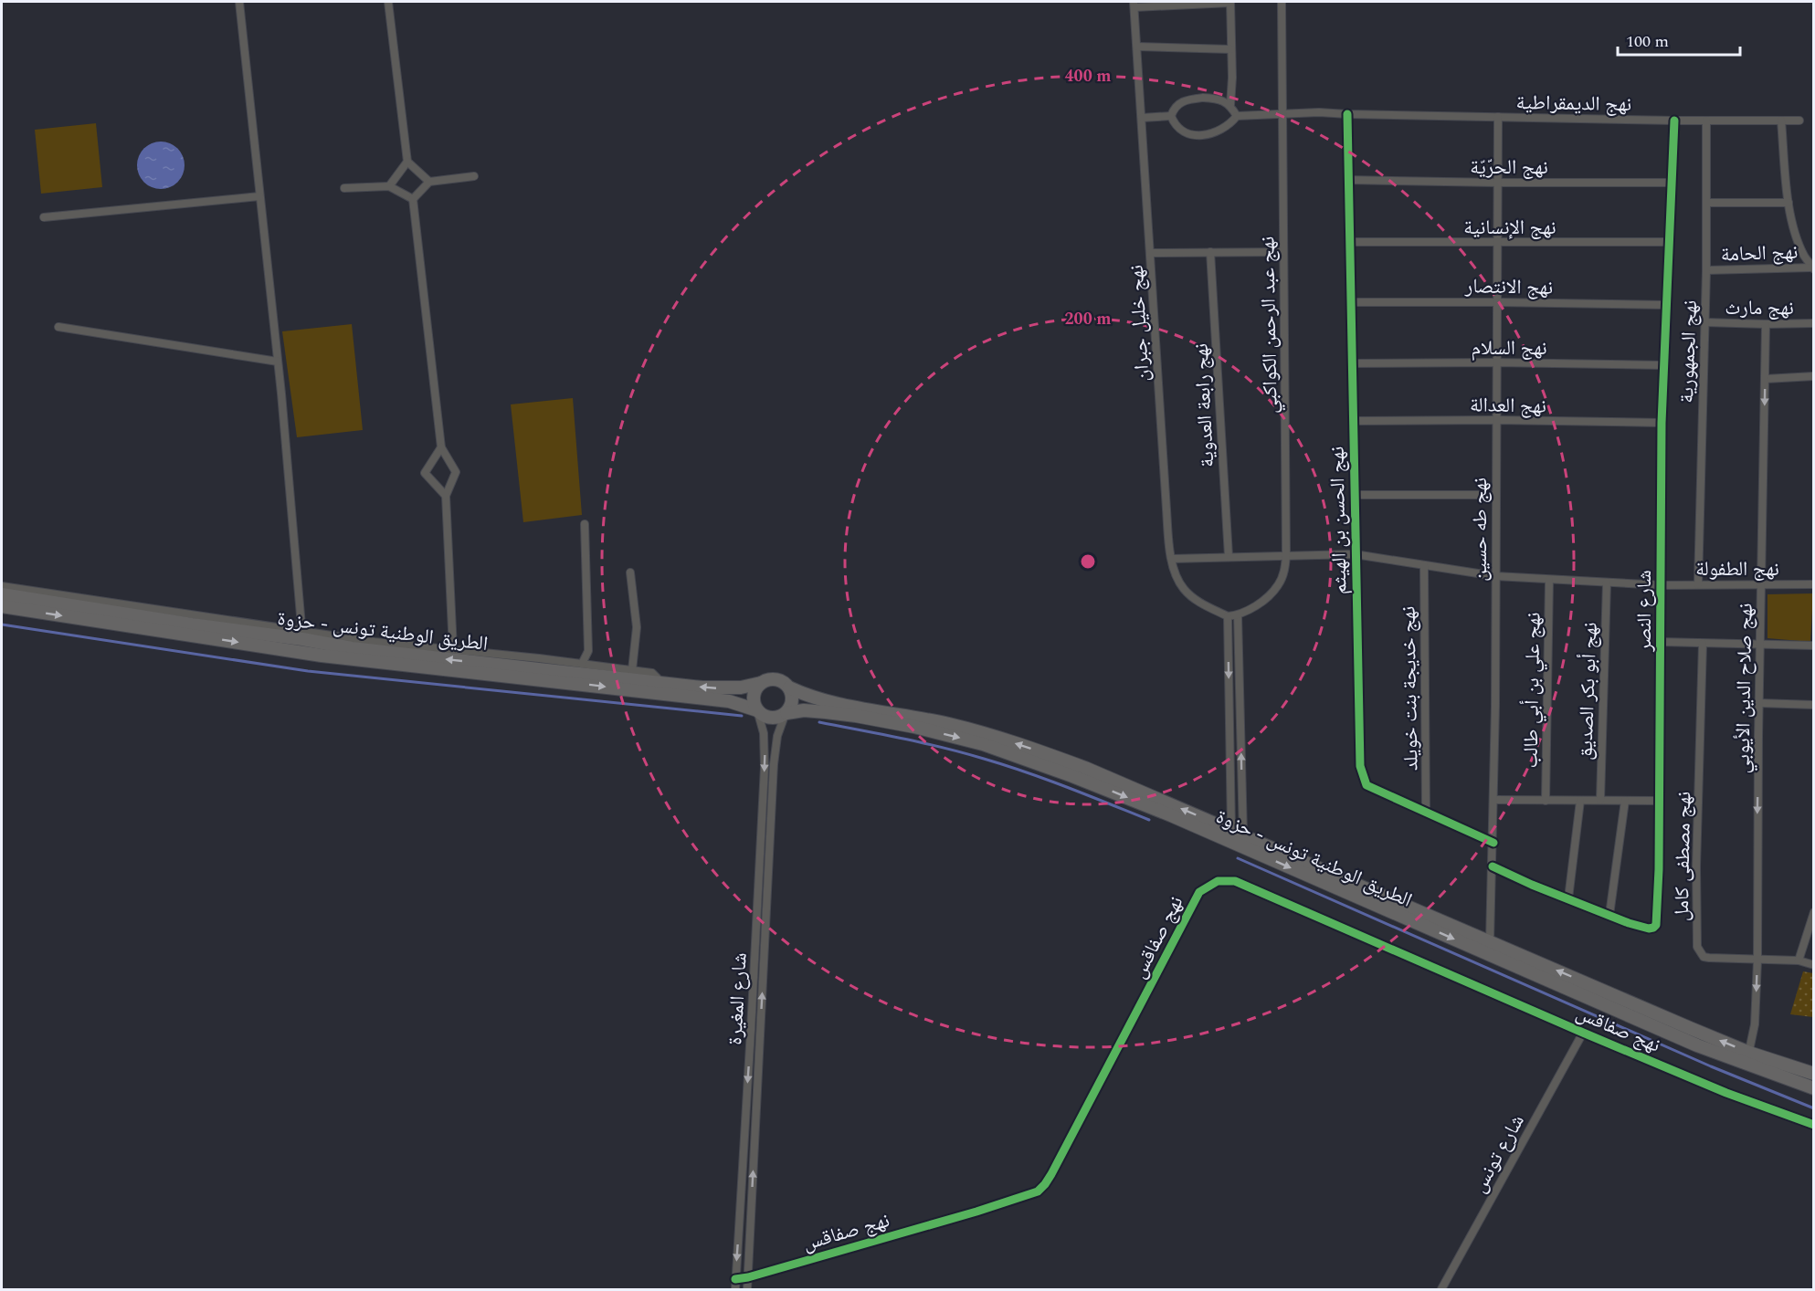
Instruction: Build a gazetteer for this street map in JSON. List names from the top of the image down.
{
  "streets": {
    "main road": ["الطريق الوطنية تونس - حزوة"],
    "street": [
      "نهج الديمقراطية",
      "نهج الحرّيّة",
      "نهج الإنسانية",
      "نهج الحامة",
      "نهج الانتصار",
      "نهج مارث",
      "نهج خليل جبران",
      "نهج عبد الرحمن الكواكبي",
      "نهج السلام",
      "نهج الجمهورية",
      "نهج العدالة",
      "نهج رابعة العدوية",
      "نهج الحسن بن الهيثم",
      "نهج طه حسين",
      "نهج الطفولة",
      "شارع النصر",
      "نهج خديجة بنت خويلد",
      "نهج صلاح الدين الأيوبي",
      "نهج علي بن أبي طالب",
      "نهج أبو بكر الصديق",
      "نهج مصطفى كامل",
      "نهج صفاقس",
      "شارع المغيرة",
      "شارع تونس"
    ]
  },
  "crossings": [
    ["نهج الديمقراطية", "نهج عبد الرحمن الكواكبي"],
    ["نهج الديمقراطية", "نهج الجمهورية"],
    ["نهج الديمقراطية", "نهج الحسن بن الهيثم"],
    ["نهج الديمقراطية", "نهج طه حسين"],
    ["نهج الديمقراطية", "شارع النصر"],
    ["نهج الحرّيّة", "نهج الحسن بن الهيثم"],
    ["نهج الحرّيّة", "نهج طه حسين"],
    ["نهج الحرّيّة", "شارع النصر"],
    ["نهج الإنسانية", "نهج الحسن بن الهيثم"],
    ["نهج الإنسانية", "نهج طه حسين"],
    ["نهج الإنسانية", "شارع النصر"],
    ["نهج الحامة", "نهج الجمهورية"],
    ["نهج الانتصار", "نهج الحسن بن الهيثم"],
    ["نهج الانتصار", "نهج طه حسين"],
    ["نهج الانتصار", "شارع النصر"],
    ["نهج مارث", "نهج الجمهورية"],
    ["نهج مارث", "نهج صلاح الدين الأيوبي"],
    ["نهج خليل جبران", "نهج عبد الرحمن الكواكبي"],
    ["نهج خليل جبران", "نهج الطفولة"],
    ["نهج عبد الرحمن الكواكبي", "نهج الطفولة"],
    ["نهج السلام", "نهج الحسن بن الهيثم"],
    ["نهج السلام", "نهج طه حسين"],
    ["نهج السلام", "شارع النصر"],
    ["نهج الجمهورية", "نهج الطفولة"],
    ["نهج العدالة", "نهج الحسن بن الهيثم"],
    ["نهج العدالة", "نهج طه حسين"],
    ["نهج العدالة", "شارع النصر"],
    ["نهج رابعة العدوية", "نهج الطفولة"],
    ["نهج الحسن بن الهيثم", "نهج طه حسين"],
    ["نهج الحسن بن الهيثم", "نهج الطفولة"],
    ["نهج الحسن بن الهيثم", "نهج خديجة بنت خويلد"],
    ["نهج طه حسين", "نهج الطفولة"],
    ["نهج طه حسين", "شارع النصر"],
    ["نهج طه حسين", "الطريق الوطنية تونس - حزوة"],
    ["نهج الطفولة", "شارع النصر"],
    ["نهج الطفولة", "نهج خديجة بنت خويلد"],
    ["نهج الطفولة", "نهج صلاح الدين الأيوبي"],
    ["نهج الطفولة", "نهج علي بن أبي طالب"],
    ["نهج الطفولة", "نهج أبو بكر الصديق"],
    ["الطريق الوطنية تونس - حزوة", "نهج صلاح الدين الأيوبي"],
    ["الطريق الوطنية تونس - حزوة", "شارع المغيرة"],
    ["نهج صلاح الدين الأيوبي", "نهج مصطفى كامل"],
    ["نهج صفاقس", "شارع المغيرة"],
    ["نهج صفاقس", "شارع تونس"]
  ],
  "one_way": ["نهج صلاح الدين الأيوبي"],
  "scale_bar": "100 m",
  "rings": ["400 m", "200 m"]
}
